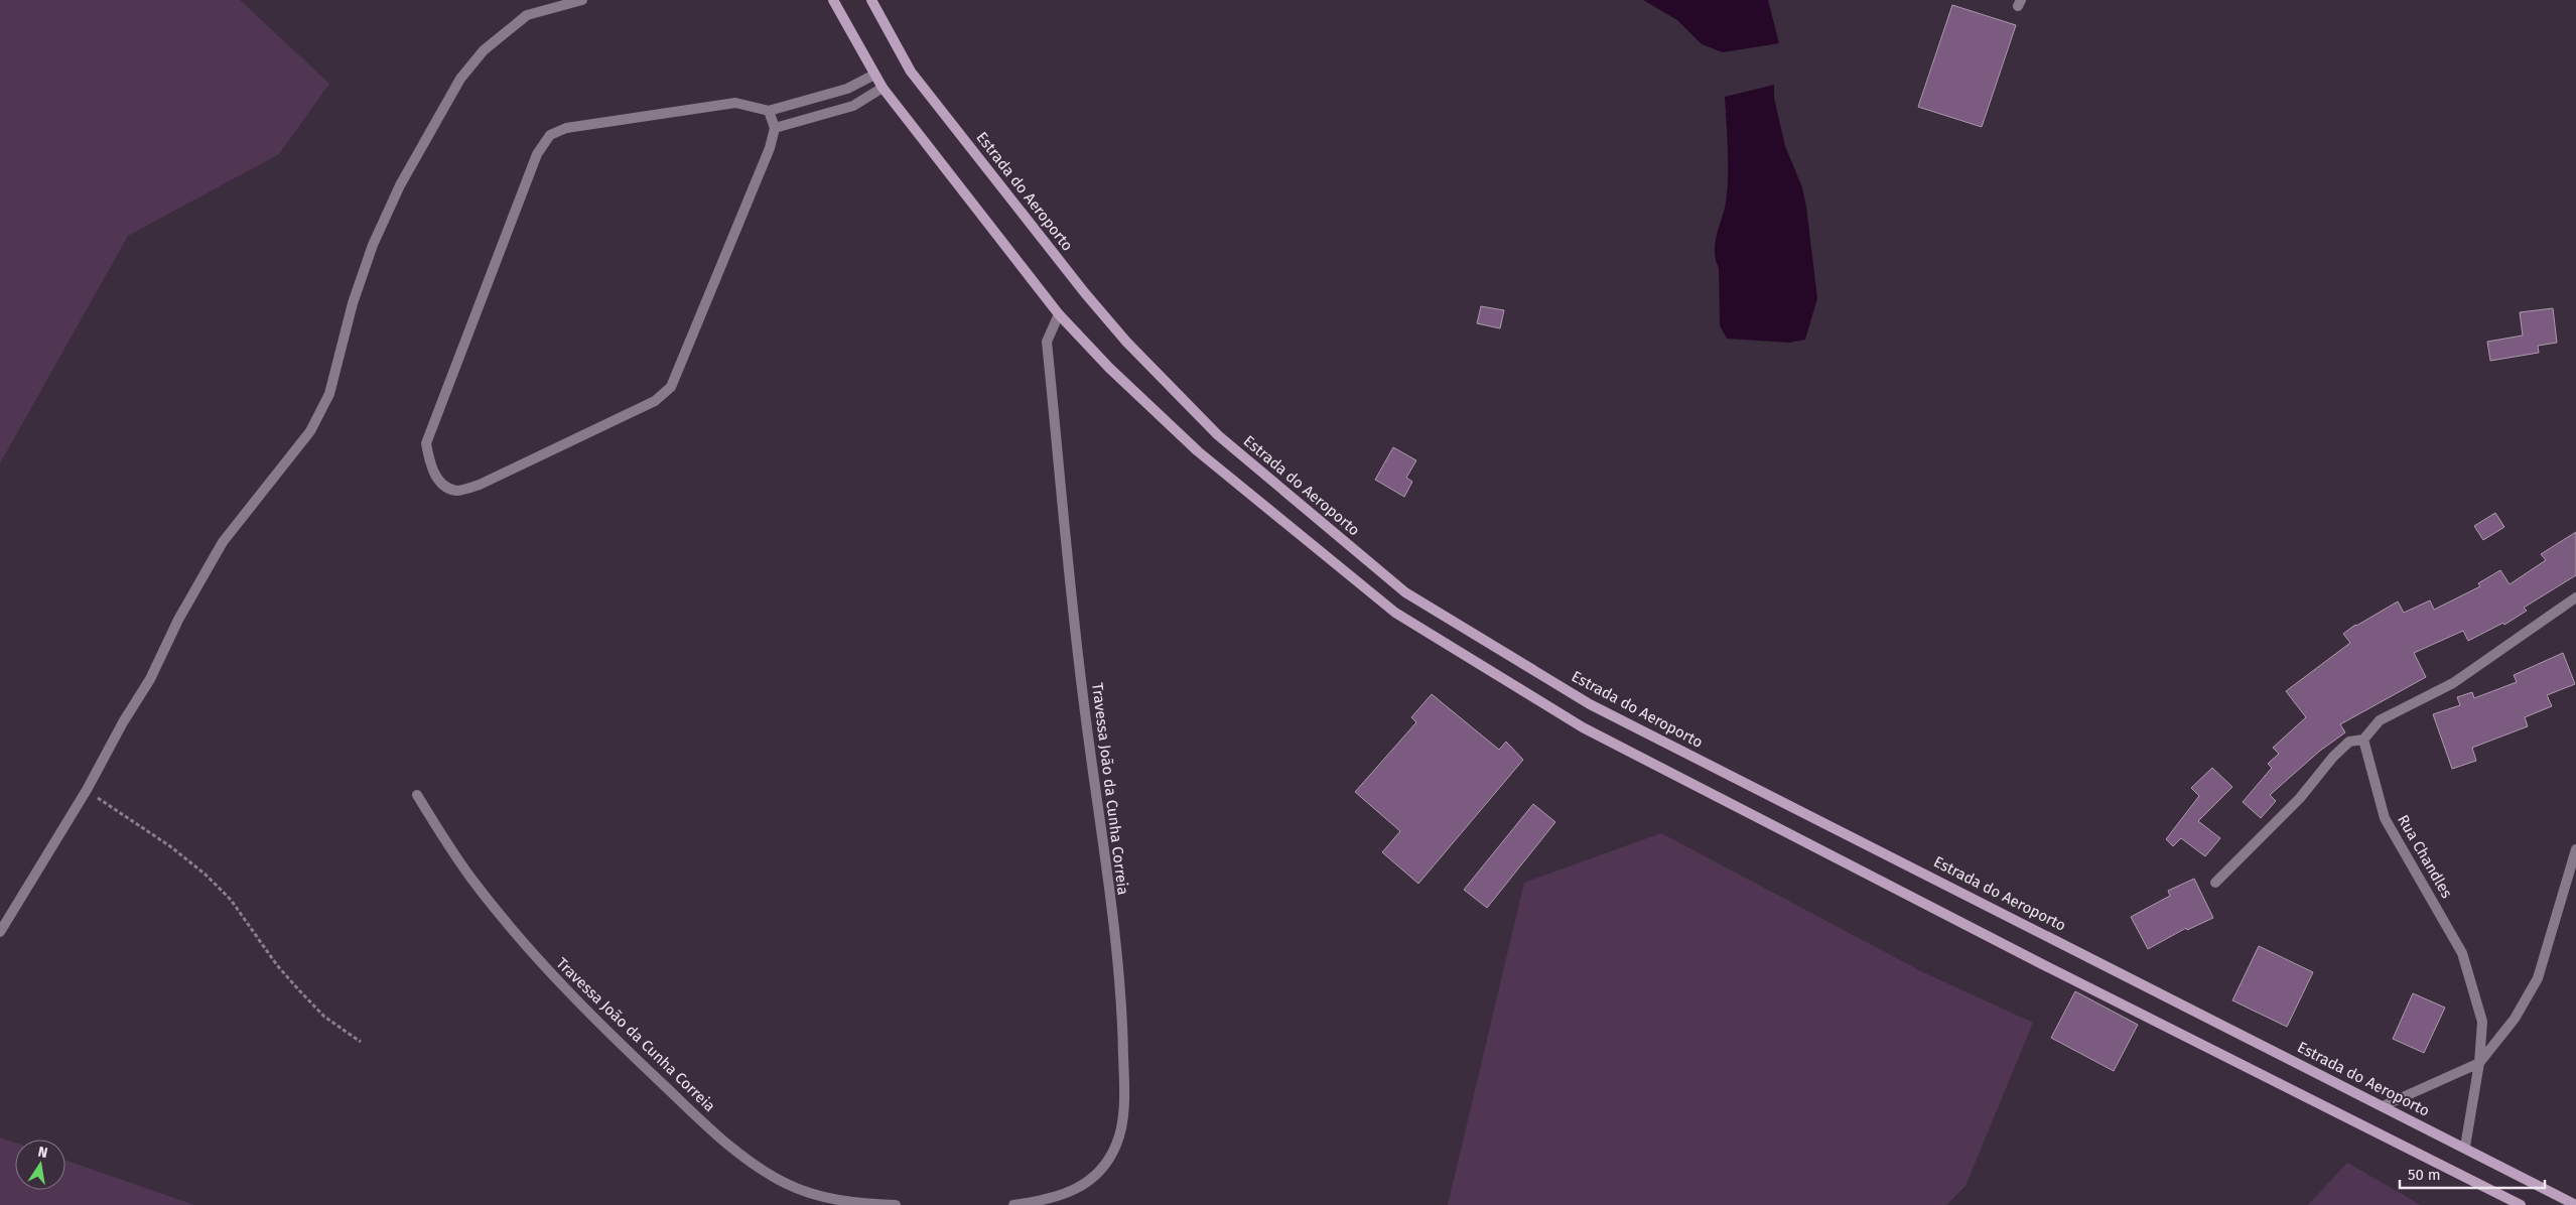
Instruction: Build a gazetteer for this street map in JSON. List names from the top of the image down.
{
  "streets": {
    "main road": ["Estrada do Aeroporto"],
    "street": ["Travessa João da Cunha Correia", "Rua Chandles"]
  },
  "crossings": [
    ["Estrada do Aeroporto", "Rua Chandles"]
  ],
  "scale_bar": "50 m",
  "north": "top"
}
